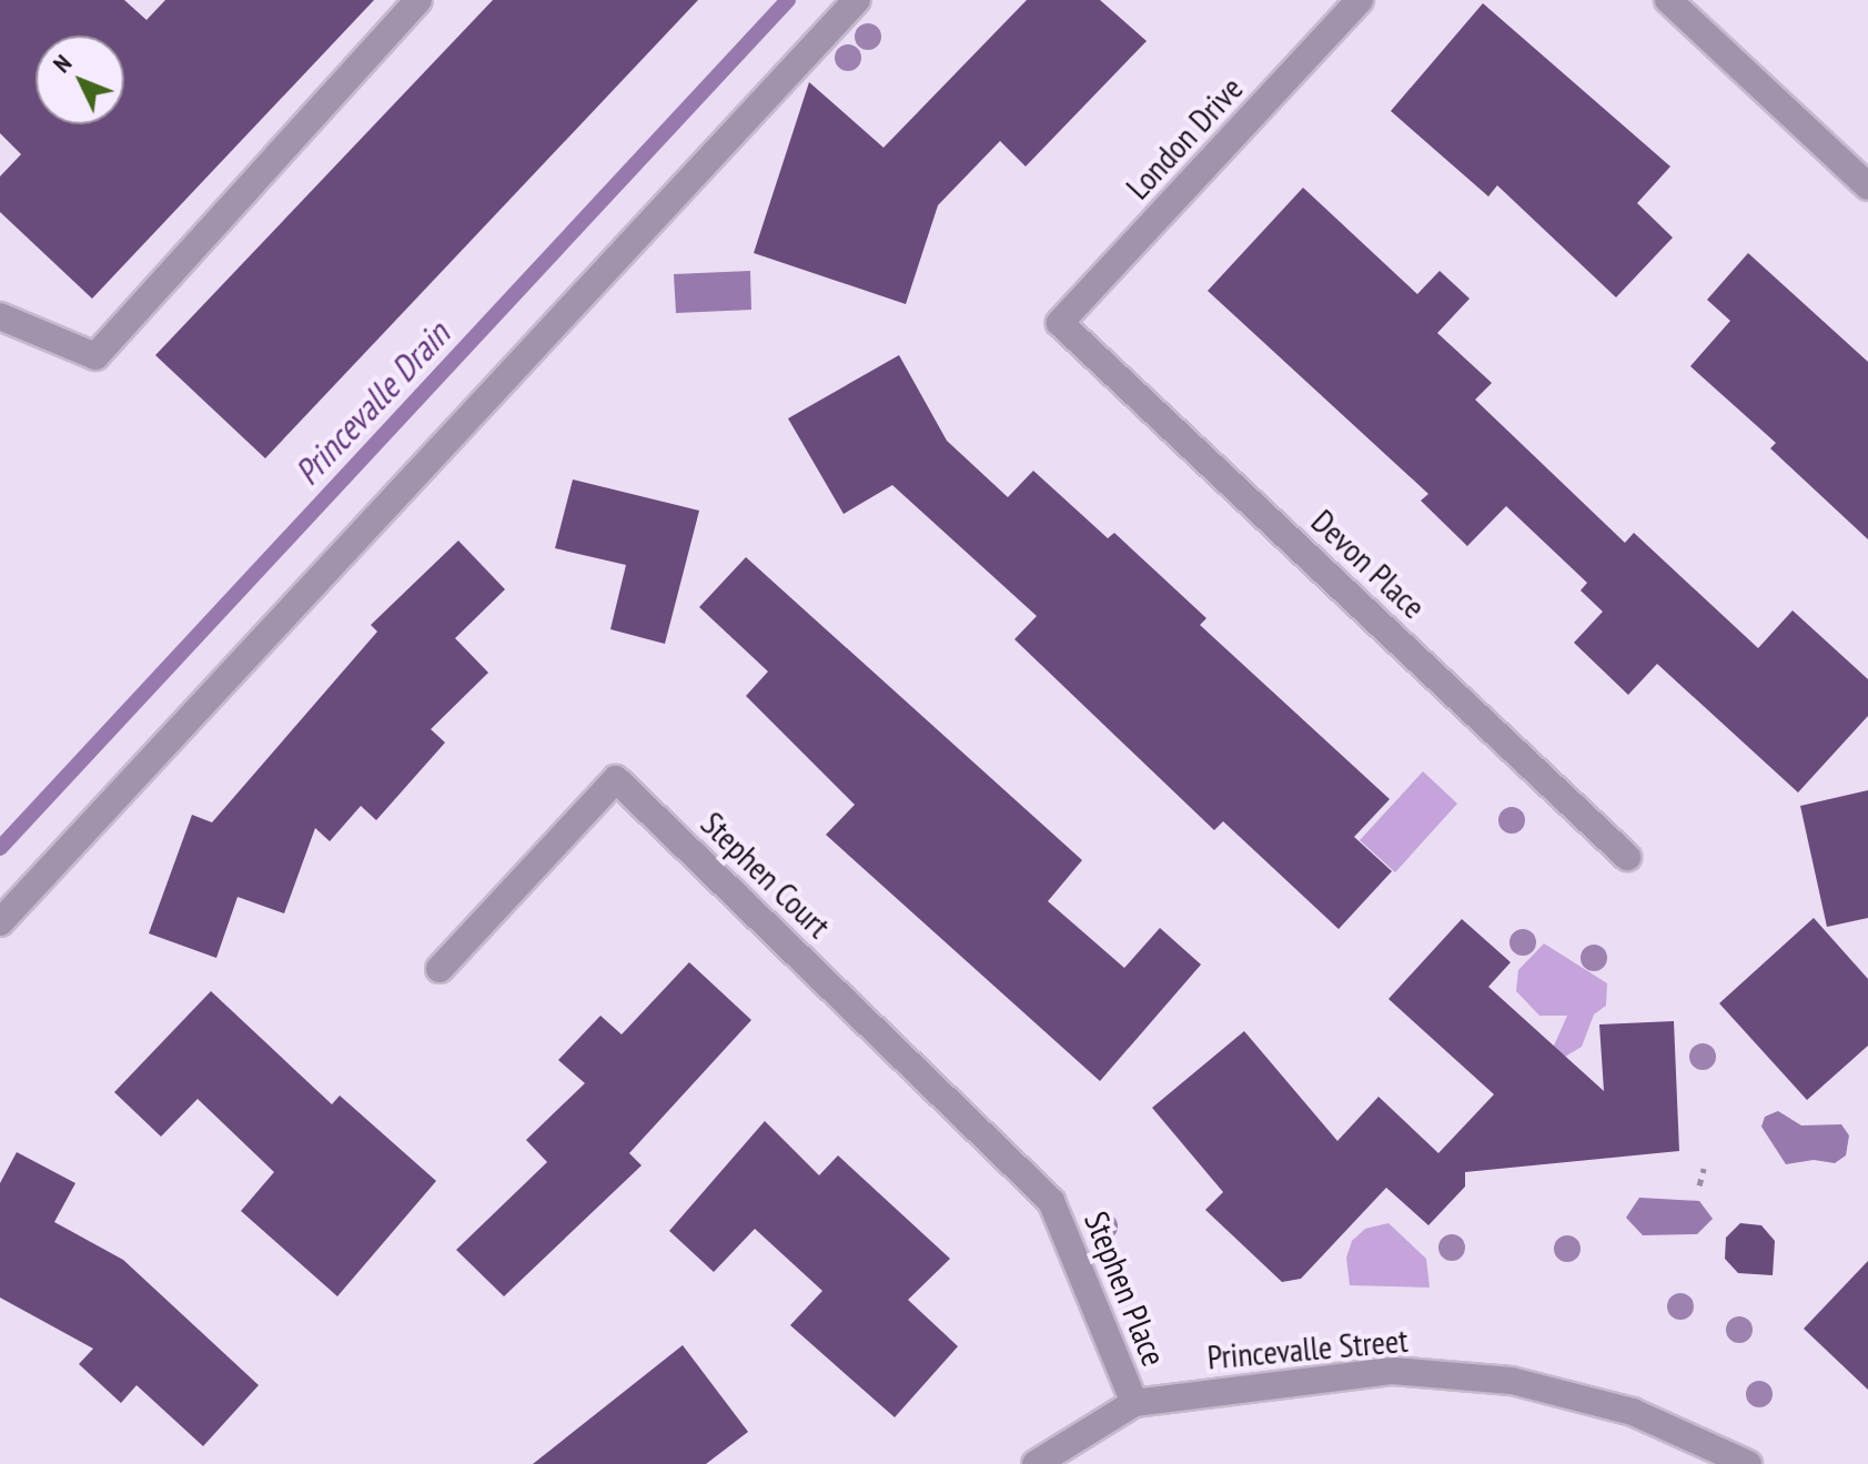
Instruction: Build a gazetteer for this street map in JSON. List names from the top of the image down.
{
  "streets": {
    "street": [
      "London Drive",
      "Devon Place",
      "Stephen Court",
      "Stephen Place",
      "Princevalle Street"
    ]
  },
  "crossings": [
    ["London Drive", "Devon Place"],
    ["Stephen Court", "Stephen Place"],
    ["Stephen Place", "Princevalle Street"]
  ],
  "water": ["Princevalle Drain"],
  "north": "top left"
}
